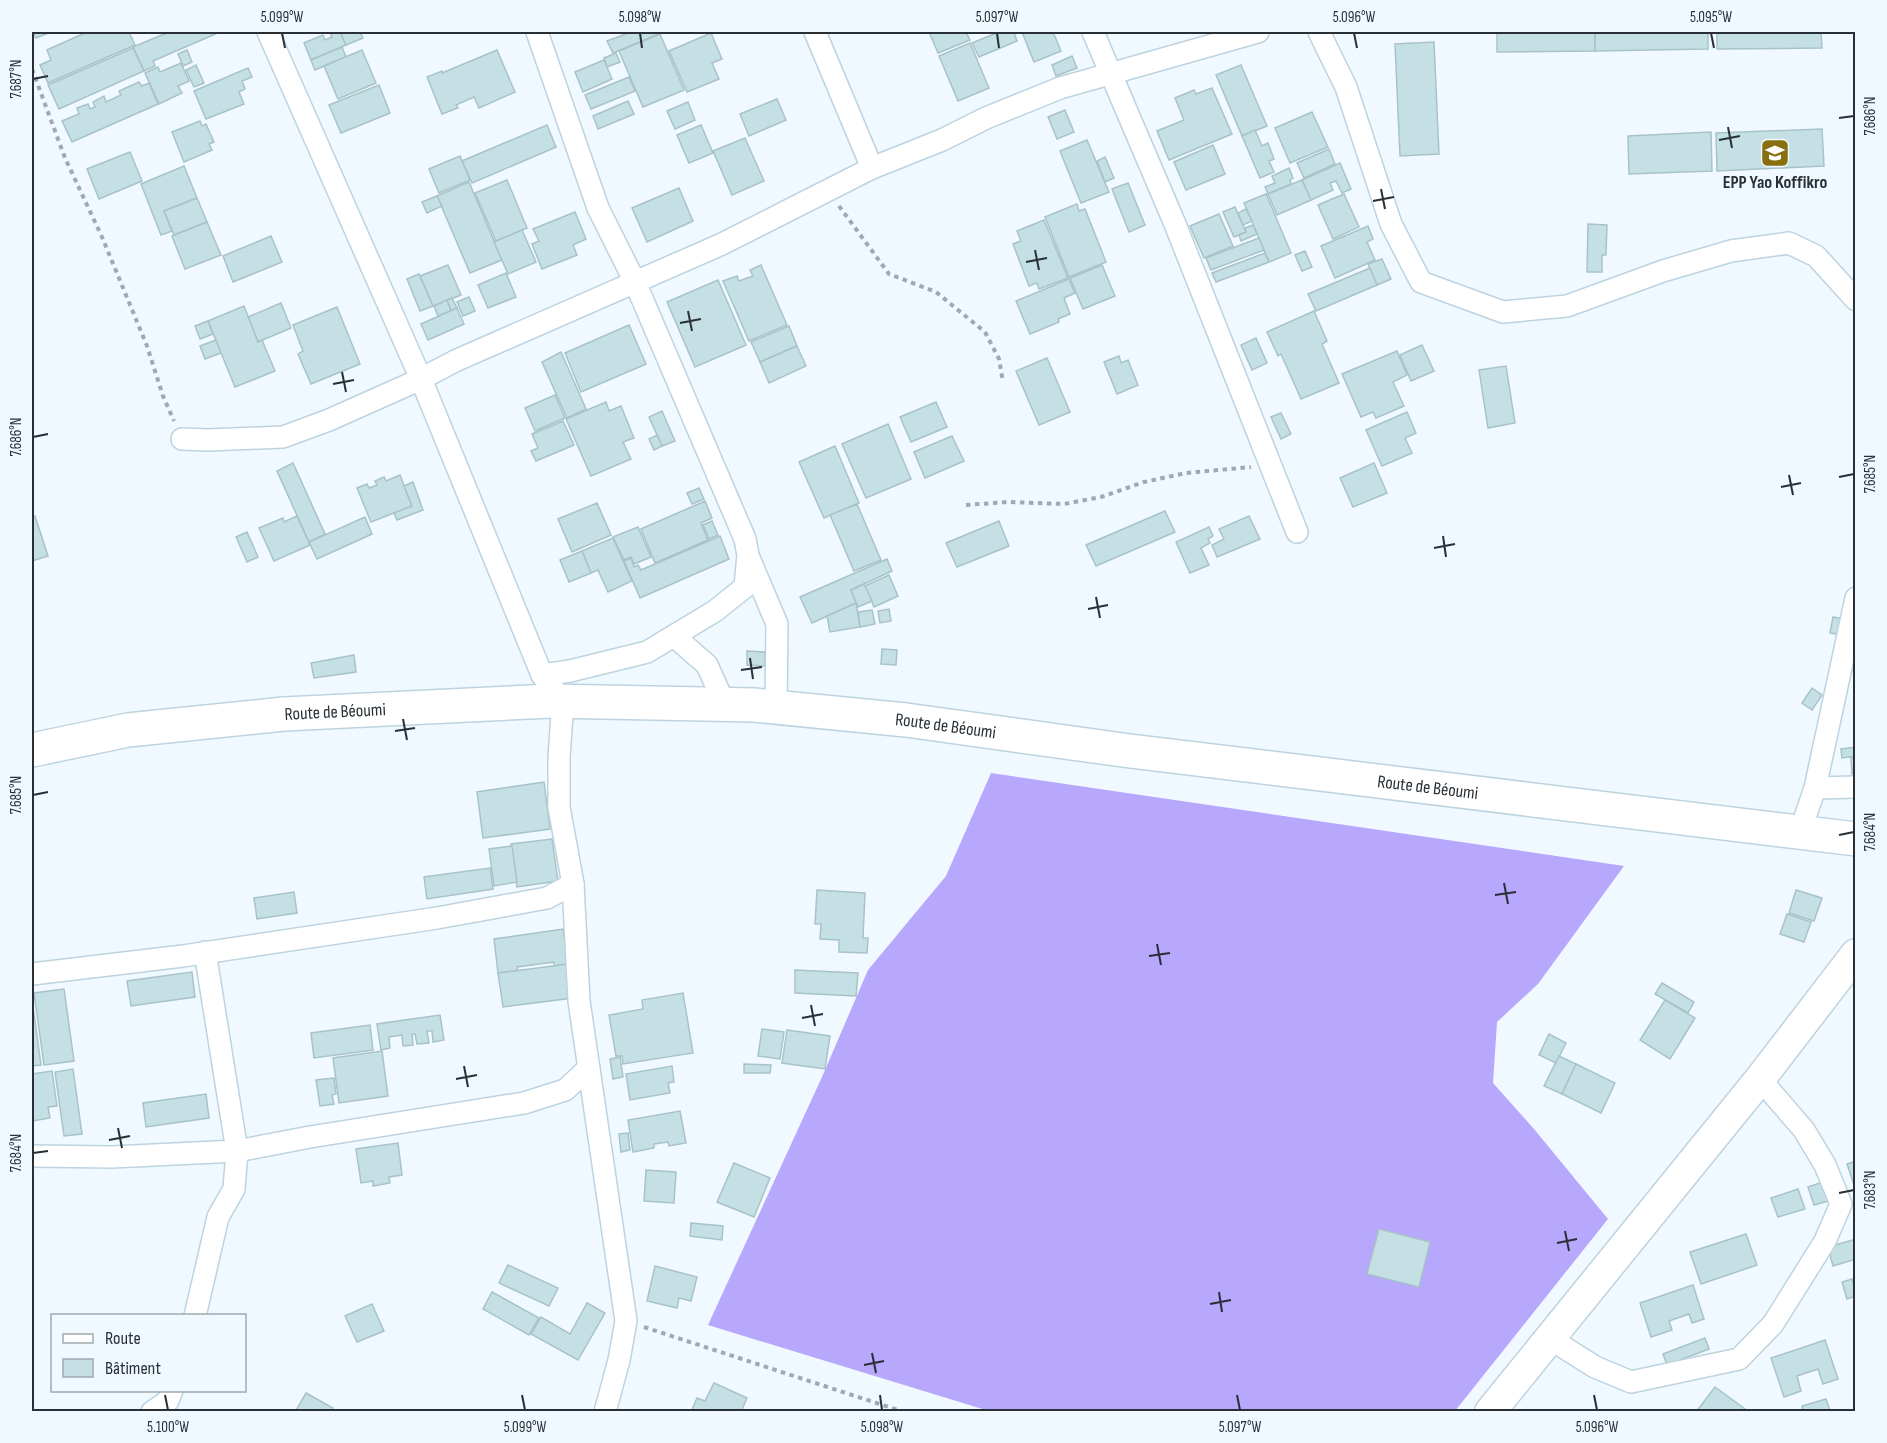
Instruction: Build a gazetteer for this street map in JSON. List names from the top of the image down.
{
  "streets": {
    "main road": ["Route de Béoumi"]
  },
  "places": {
    "school or university": ["EPP Yao Koffikro"]
  },
  "legend": ["Route", "Bâtiment"],
  "coordinates": [
    "5.099°W",
    "5.098°W",
    "5.097°W",
    "5.096°W",
    "5.095°W",
    "7.687°N",
    "7.686°N",
    "7.685°N",
    "7.684°N",
    "7.683°N",
    "5.100°W"
  ]
}
